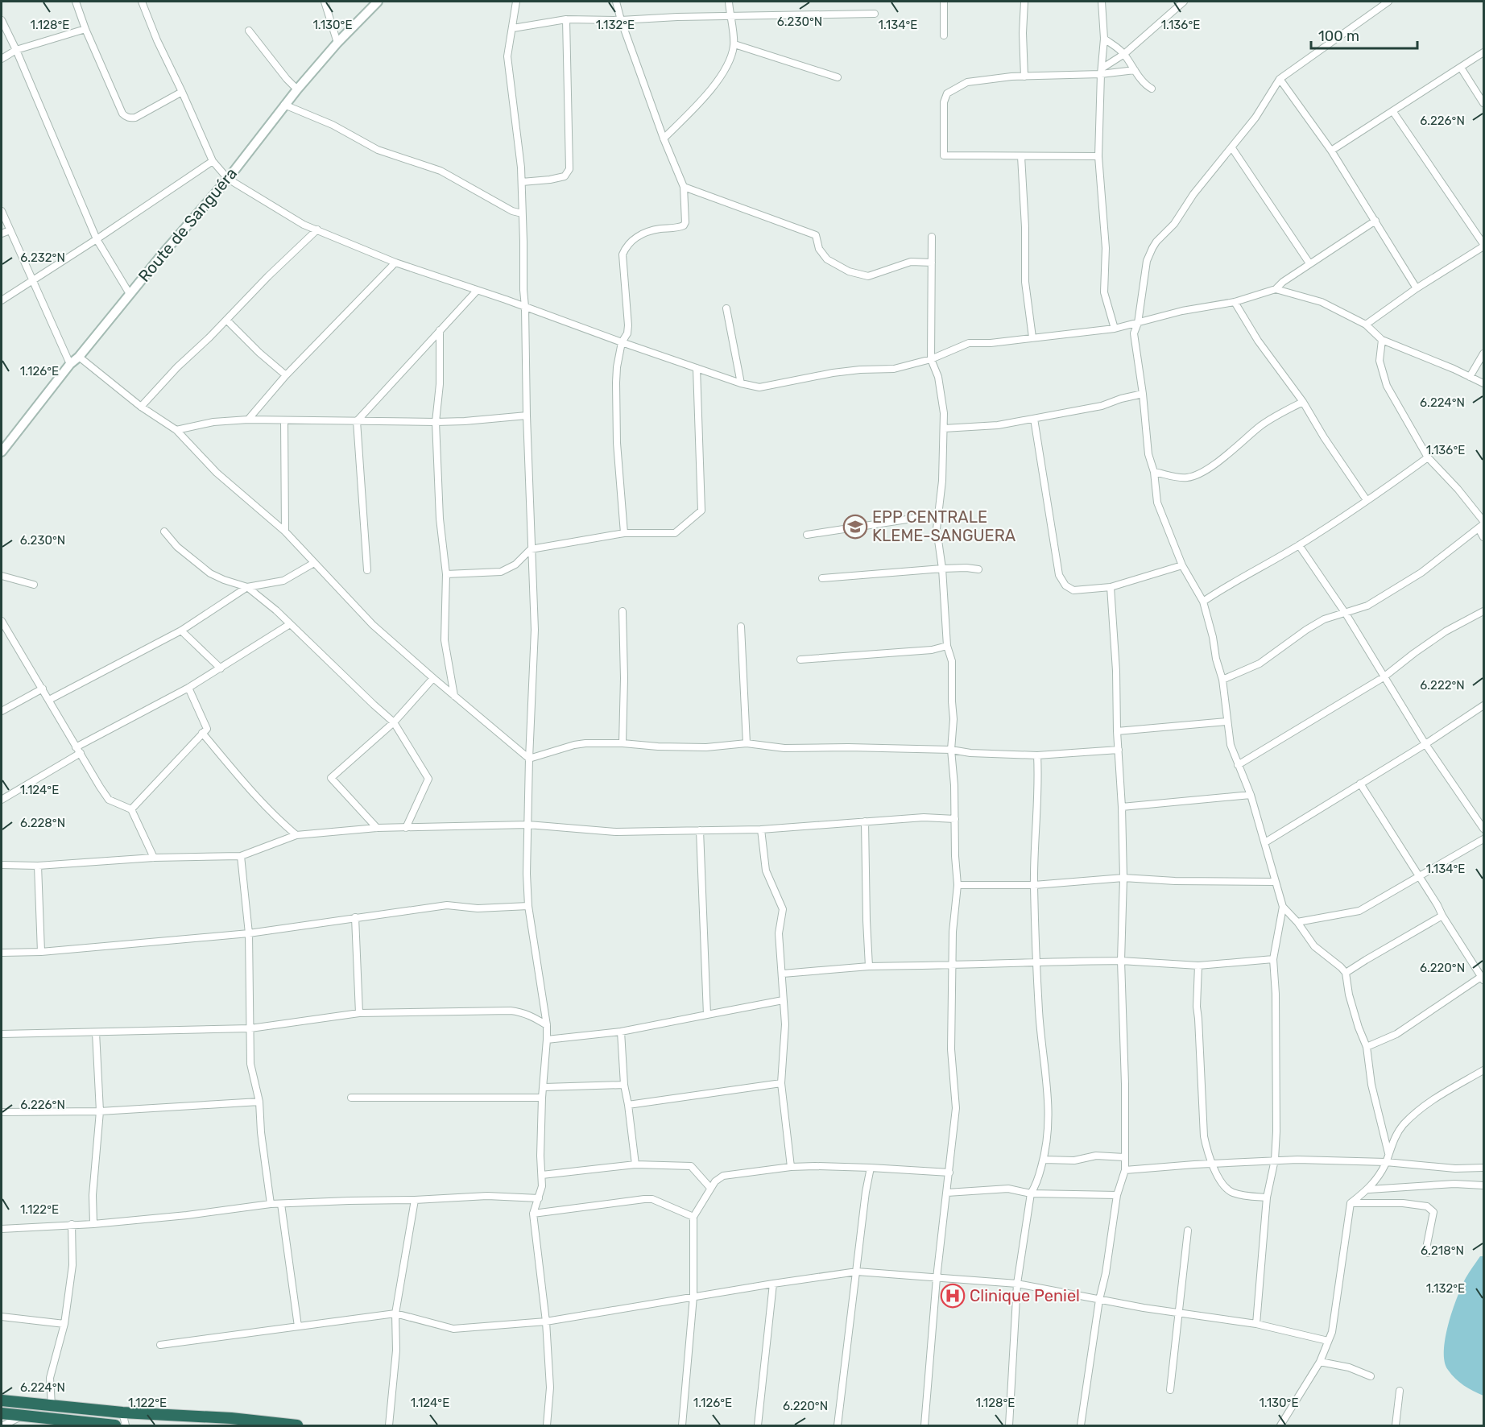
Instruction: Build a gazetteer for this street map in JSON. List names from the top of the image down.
{
  "streets": {
    "street": ["Route de Sanguéra"]
  },
  "places": {
    "school or university": ["EPP CENTRALE KLEME-SANGUERA"],
    "hospital": ["Clinique Peniel"]
  },
  "scale_bar": "100 m",
  "coordinates": [
    "6.230°N",
    "1.128°E",
    "1.130°E",
    "1.132°E",
    "1.134°E",
    "1.136°E",
    "6.226°N",
    "6.232°N",
    "1.126°E",
    "6.224°N",
    "6.222°N",
    "1.124°E",
    "6.228°N",
    "6.220°N",
    "1.122°E",
    "6.218°N"
  ]
}
